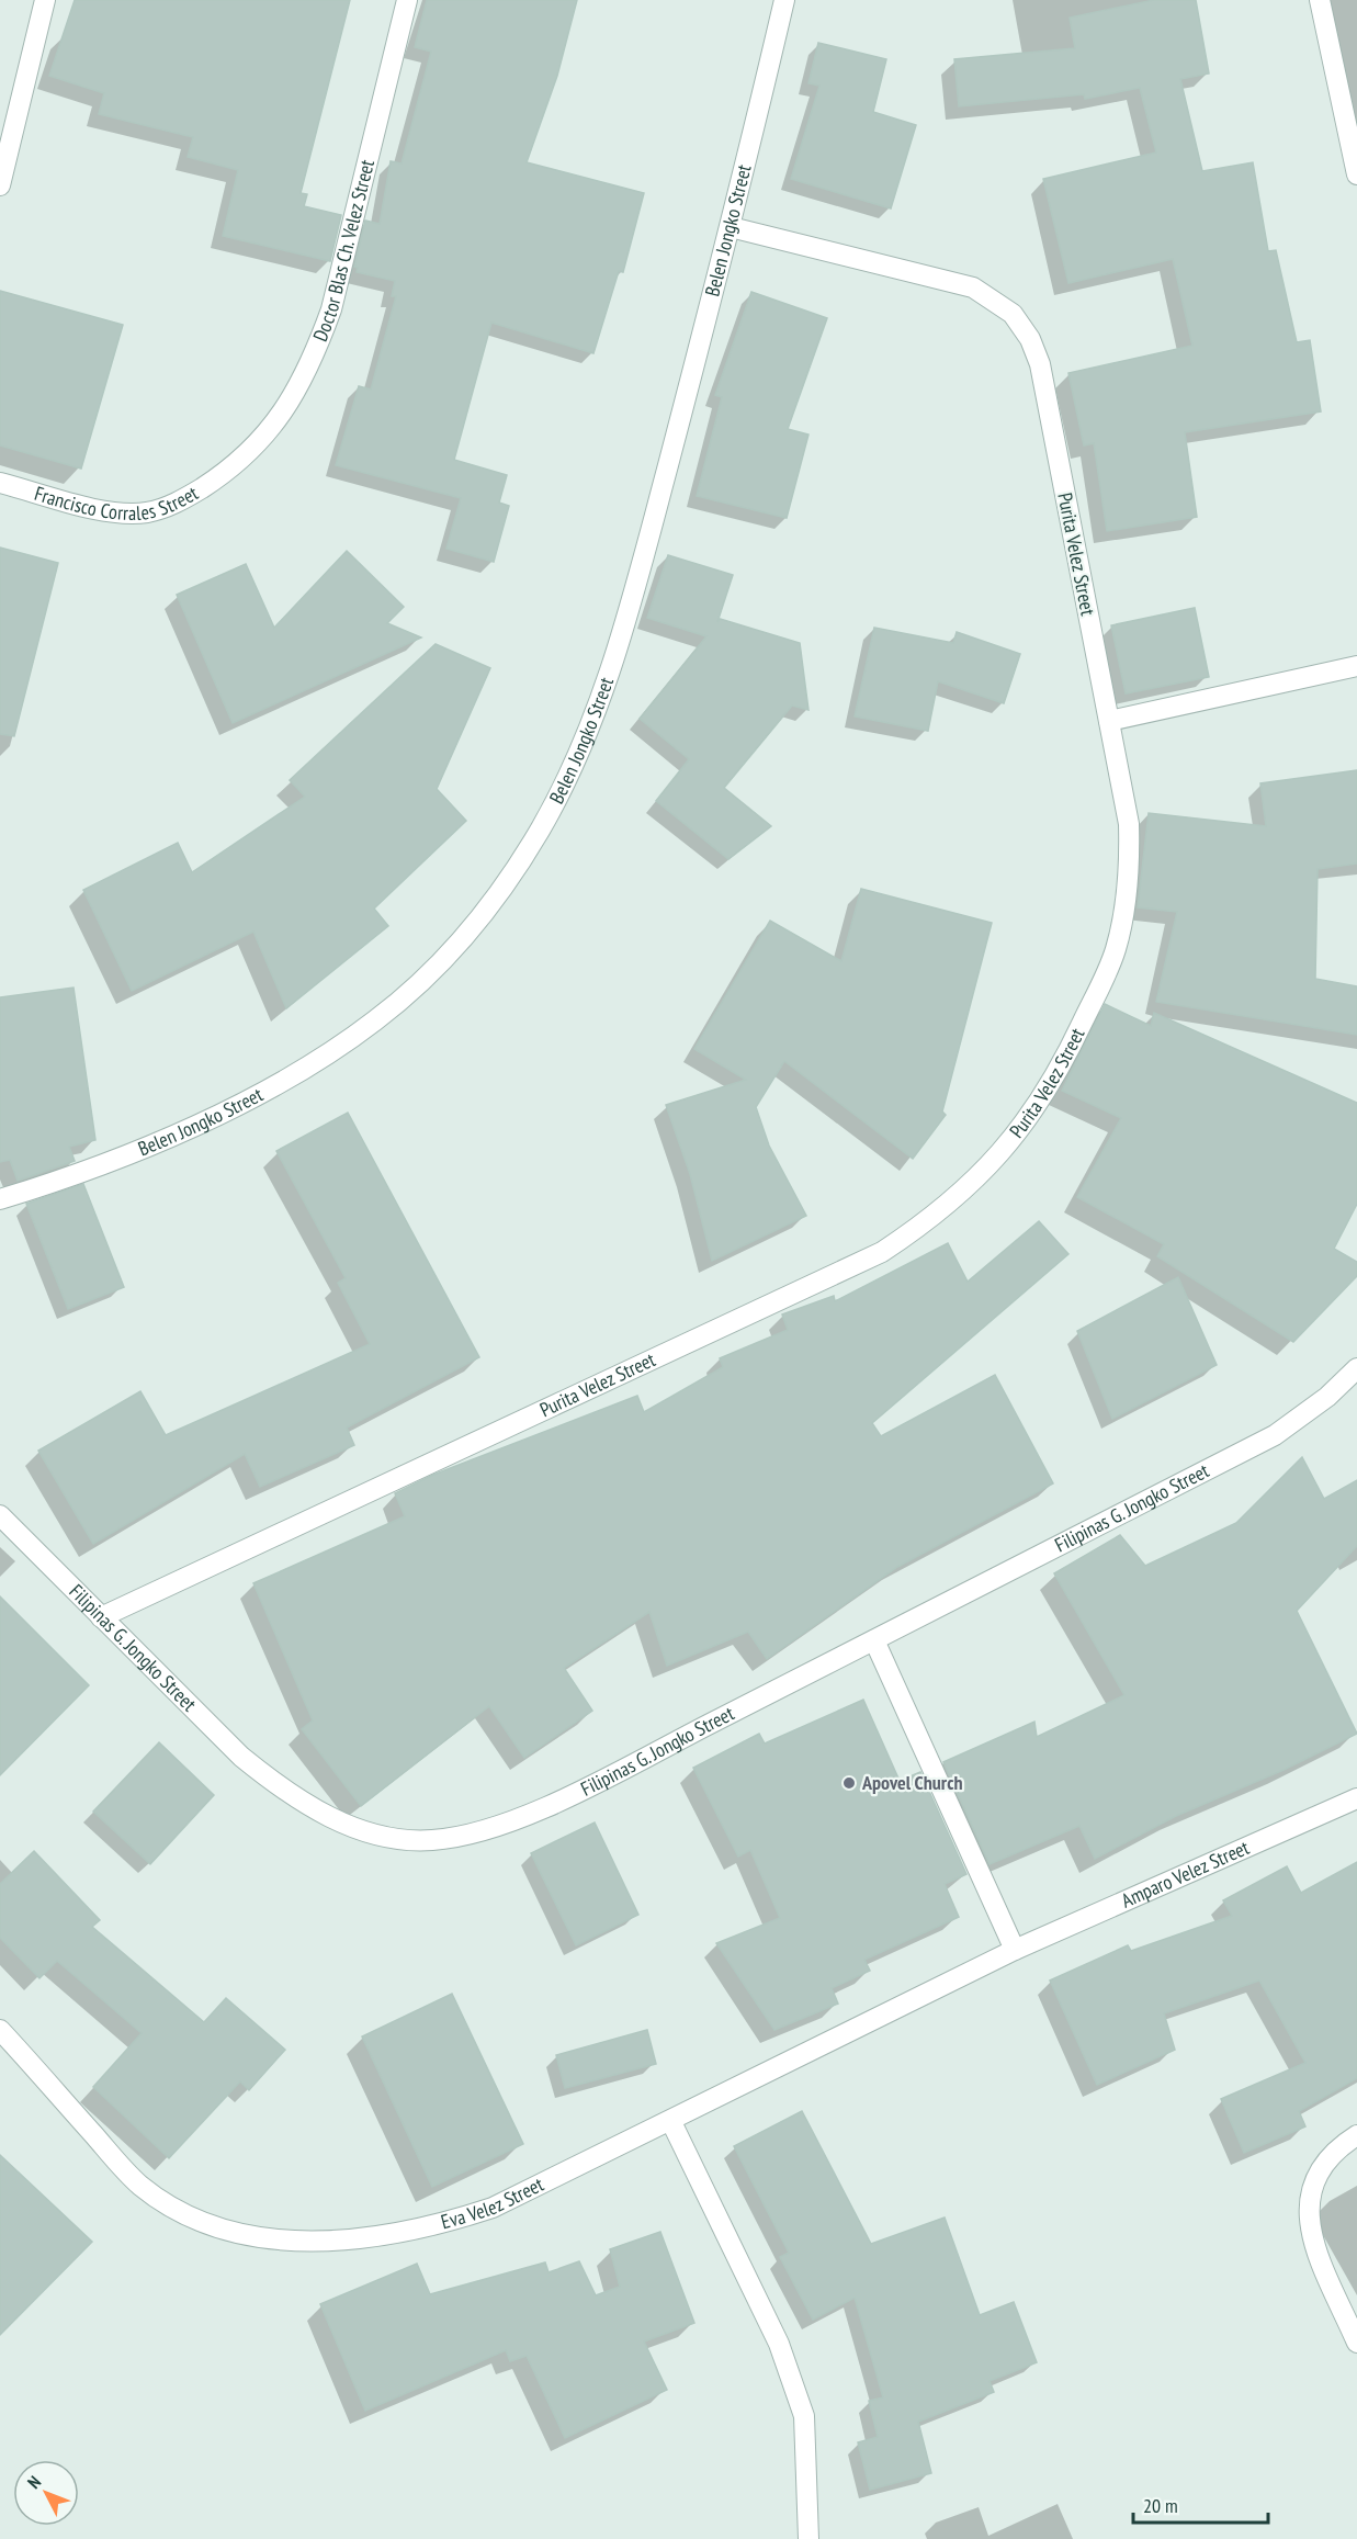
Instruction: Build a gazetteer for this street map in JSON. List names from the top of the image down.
{
  "streets": {
    "street": [
      "Belen Jongko Street",
      "Doctor Blas Ch. Velez Street",
      "Francisco Corrales Street",
      "Purita Velez Street",
      "Filipinas G. Jongko Street",
      "Amparo Velez Street",
      "Eva Velez Street"
    ]
  },
  "crossings": [
    ["Belen Jongko Street", "Purita Velez Street"],
    ["Doctor Blas Ch. Velez Street", "Francisco Corrales Street"],
    ["Purita Velez Street", "Filipinas G. Jongko Street"],
    ["Amparo Velez Street", "Eva Velez Street"]
  ],
  "places": ["Apovel Church"],
  "scale_bar": "20 m",
  "north": "top left"
}
